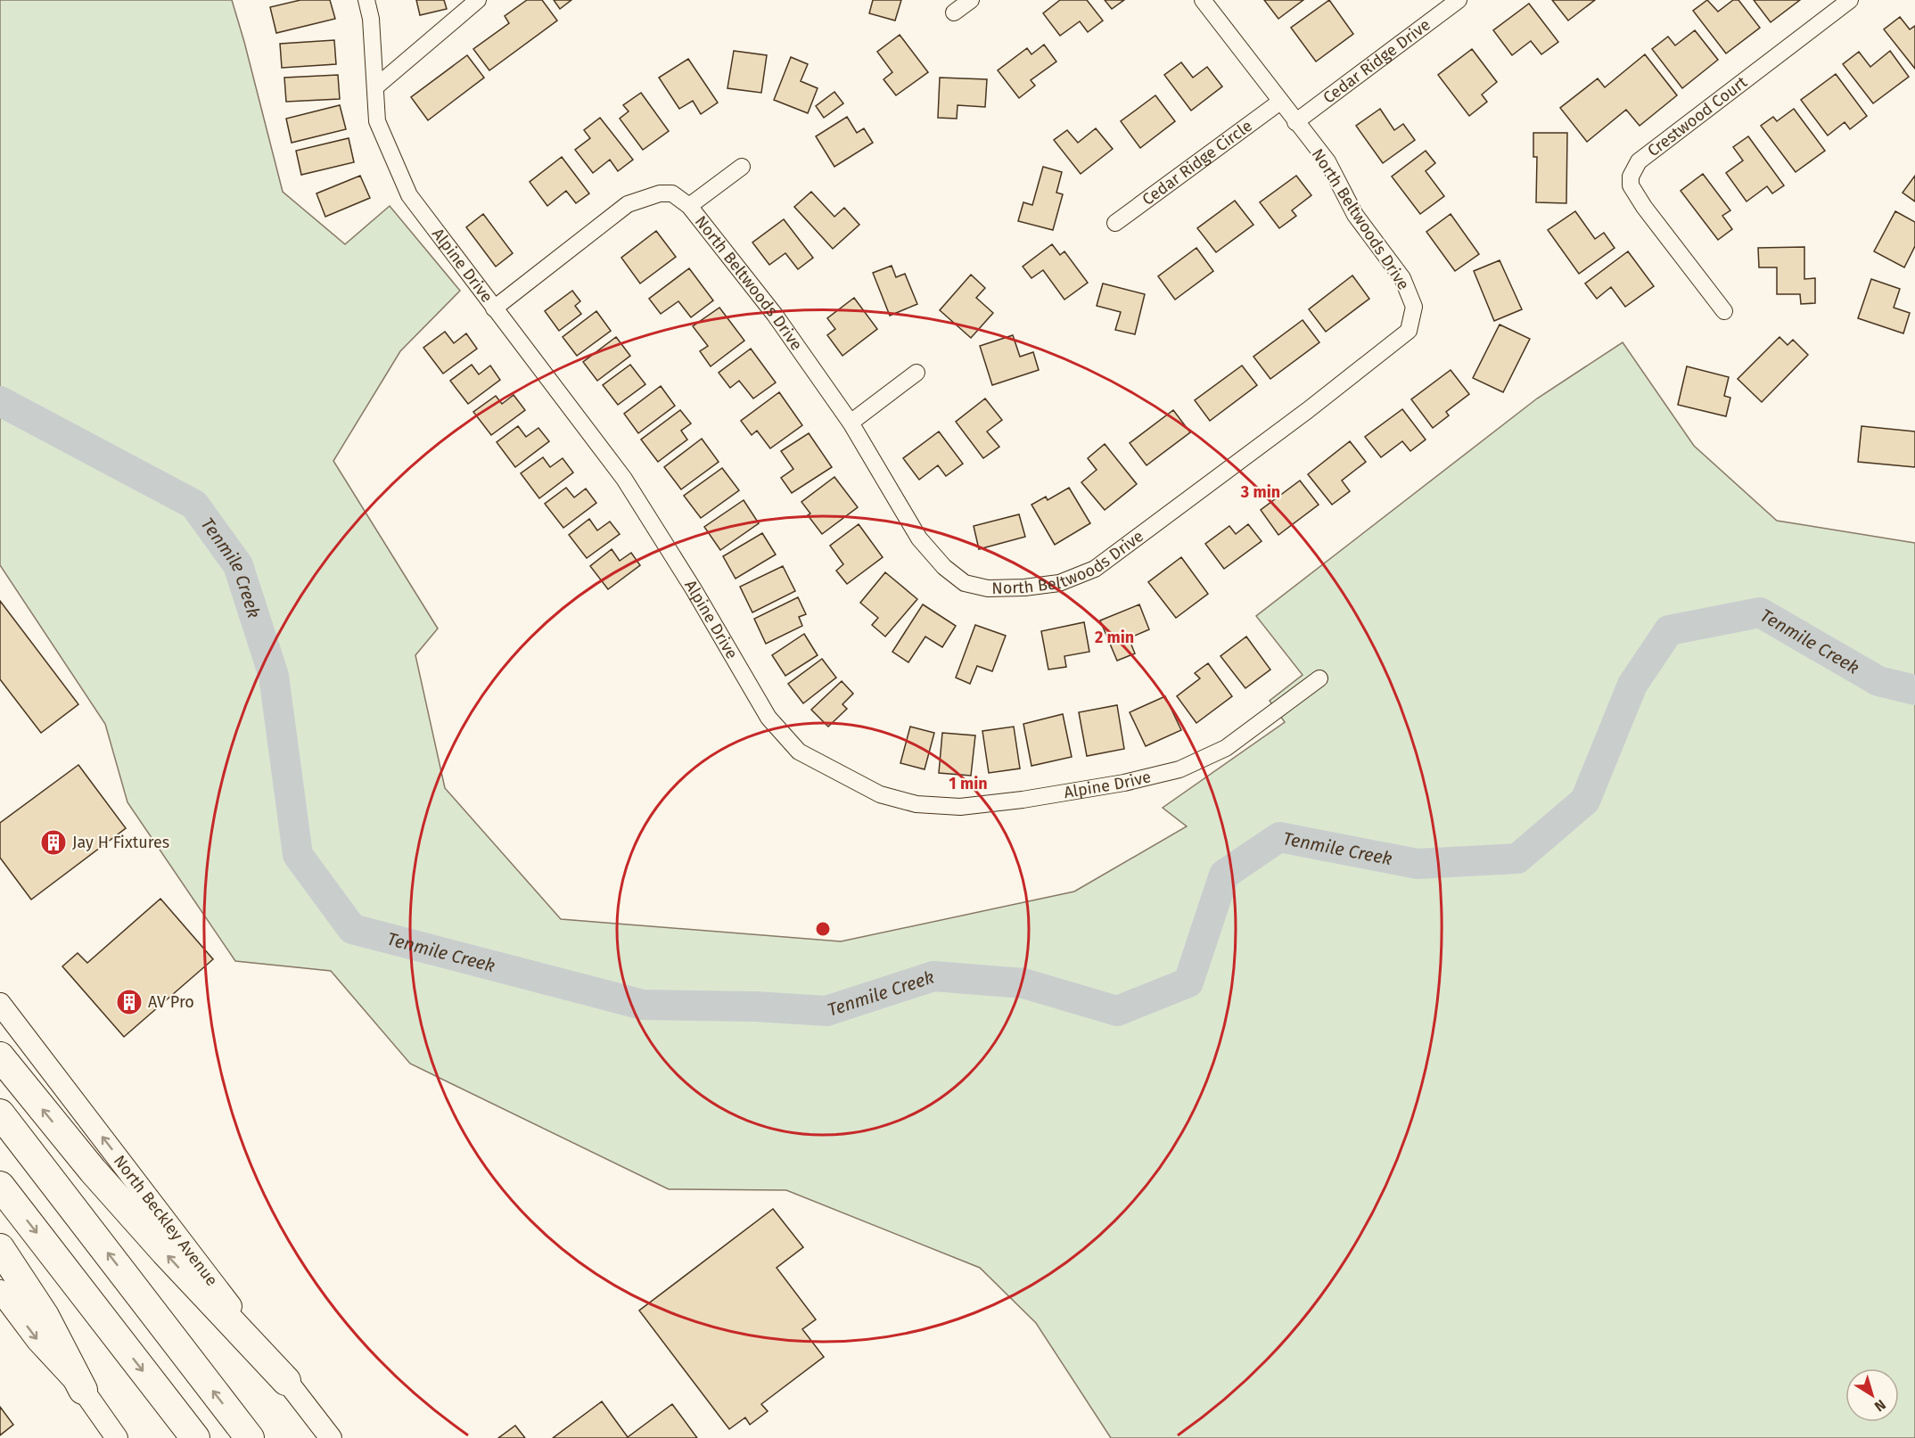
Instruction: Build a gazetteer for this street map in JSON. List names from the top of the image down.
{
  "streets": {
    "main road": ["North Beckley Avenue"],
    "street": [
      "Cedar Ridge Drive",
      "Crestwood Court",
      "Cedar Ridge Circle",
      "North Beltwoods Drive",
      "Alpine Drive"
    ]
  },
  "crossings": [
    ["Cedar Ridge Drive", "North Beltwoods Drive"],
    ["Cedar Ridge Circle", "North Beltwoods Drive"],
    ["North Beltwoods Drive", "Alpine Drive"]
  ],
  "water": ["Tenmile Creek"],
  "places": {
    "building": ["Jay H Fixtures", "AV Pro"]
  },
  "north": "bottom right",
  "rings": ["3 min", "2 min", "1 min"]
}
